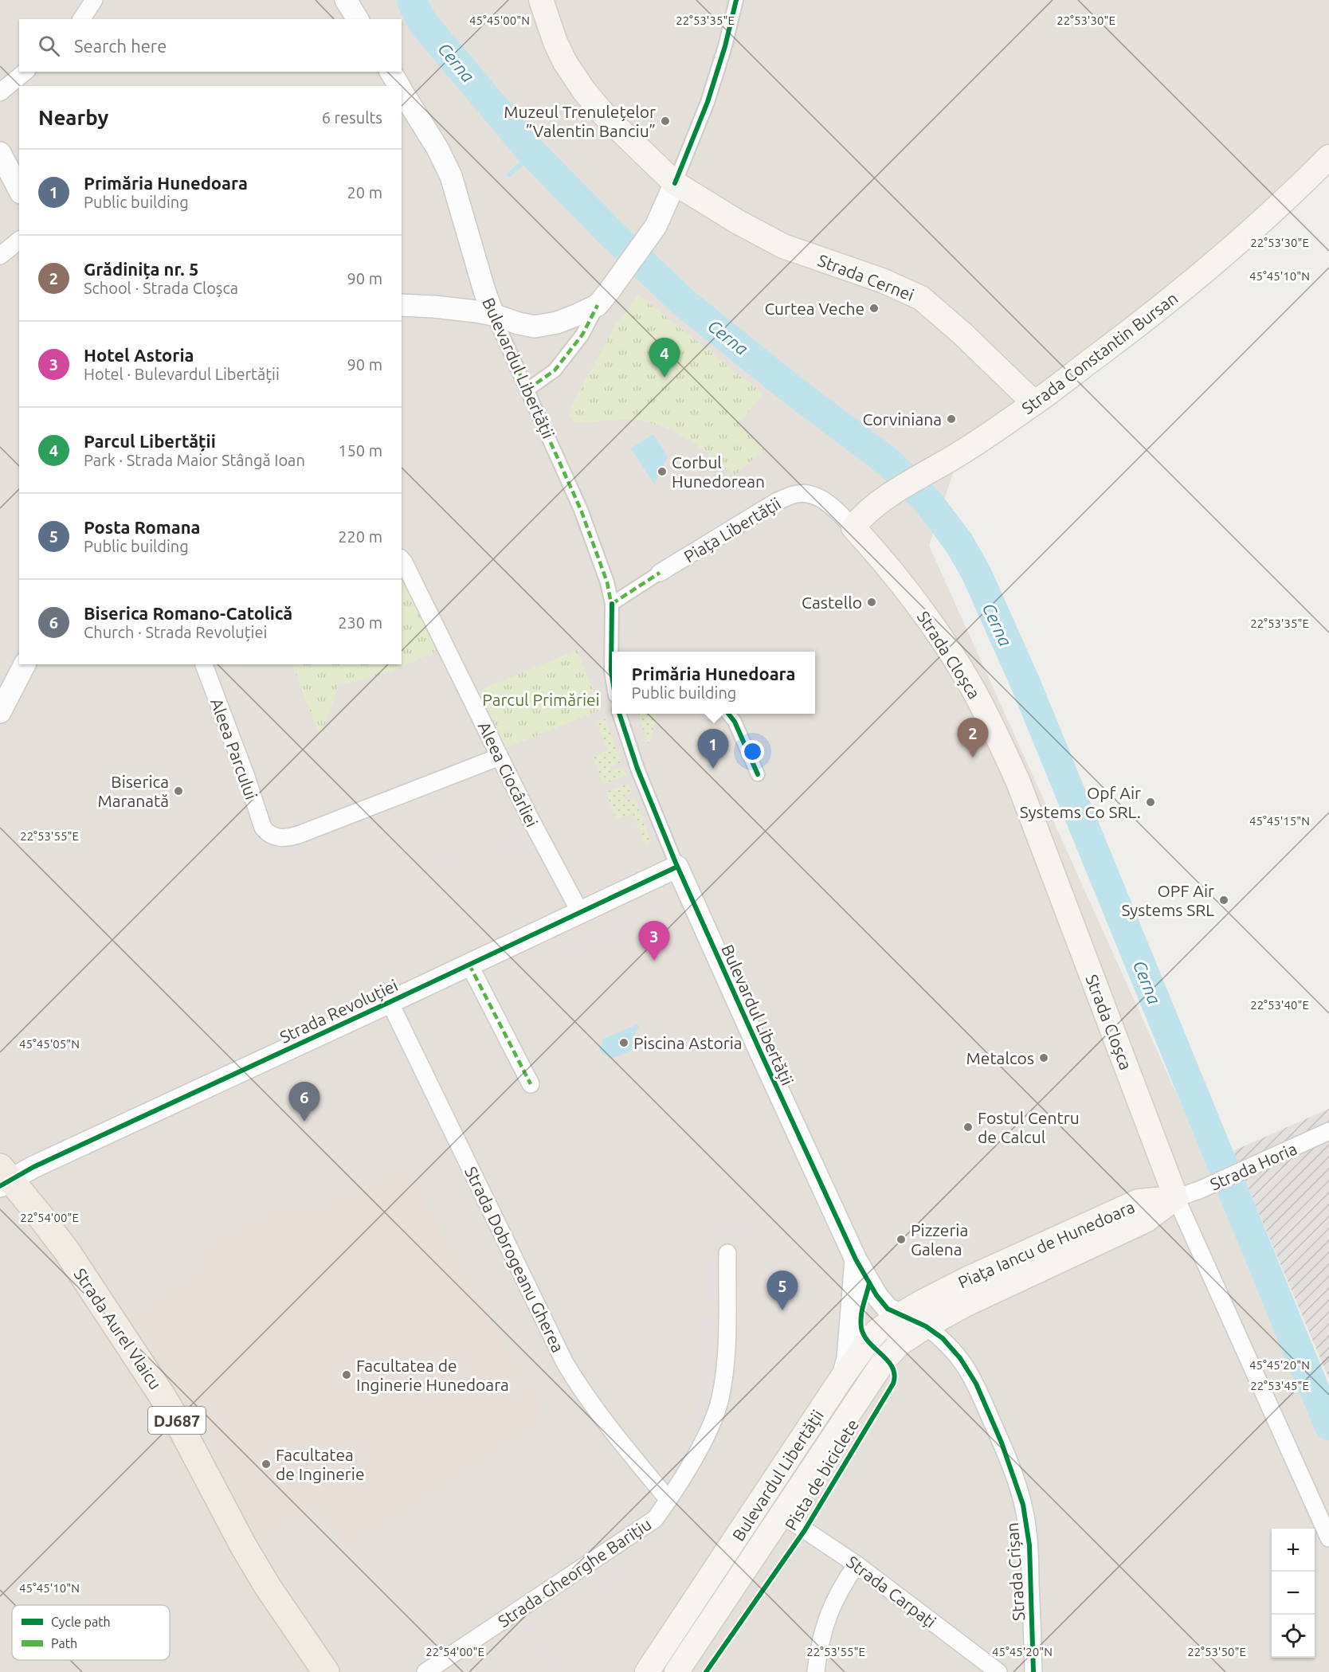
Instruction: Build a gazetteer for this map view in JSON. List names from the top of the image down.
{
  "streets": {
    "main road": [
      "Strada Cernei",
      "Strada Constantin Bursan",
      "Bulevardul Libertății",
      "Strada Cloșca",
      "Piața Iancu de Hunedoara",
      "Strada Aurel Vlaicu",
      "DJ687"
    ],
    "street": [
      "Piața Libertății",
      "Aleea Parcului",
      "Aleea Ciocârliei",
      "Strada Revoluției",
      "Strada Horia",
      "Strada Dobrogeanu Gherea",
      "Strada Crișan",
      "Strada Gheorghe Barițiu",
      "Strada Carpați"
    ],
    "cycle path": ["Pista de biciclete"]
  },
  "crossings": [
    ["Strada Cernei", "Strada Constantin Bursan"],
    ["Strada Constantin Bursan", "Piața Libertății"],
    ["Strada Constantin Bursan", "Strada Cloșca"],
    ["Bulevardul Libertății", "Strada Revoluției"],
    ["Bulevardul Libertății", "Piața Iancu de Hunedoara"],
    ["Bulevardul Libertății", "Strada Crișan"],
    ["Bulevardul Libertății", "Strada Carpați"],
    ["Piața Libertății", "Strada Cloșca"],
    ["Strada Cloșca", "Strada Horia"],
    ["Strada Cloșca", "Piața Iancu de Hunedoara"],
    ["Aleea Parcului", "Aleea Ciocârliei"],
    ["Aleea Ciocârliei", "Strada Revoluției"],
    ["Strada Revoluției", "Strada Dobrogeanu Gherea"],
    ["Strada Revoluției", "Strada Aurel Vlaicu"],
    ["Strada Horia", "Piața Iancu de Hunedoara"],
    ["Piața Iancu de Hunedoara", "Strada Crișan"],
    ["Strada Dobrogeanu Gherea", "Strada Gheorghe Barițiu"]
  ],
  "water": ["Cerna"],
  "parks": ["Parcul Primăriei"],
  "places": [
    "Muzeul Trenulețelor ”Valentin Banciu”",
    "Curtea Veche",
    "Corviniana",
    "Corbul Hunedorean",
    "Castello",
    "Biserica Maranată",
    "Opf Air Systems Co SRL.",
    "OPF Air Systems SRL",
    "Piscina Astoria",
    "Metalcos",
    "Fostul Centru de Calcul",
    "Pizzeria Galena",
    "Facultatea de Inginerie Hunedoara",
    "Facultatea de Inginerie"
  ],
  "legend": ["Cycle path", "Path"],
  "page": {
    "search": "Search here",
    "heading": ["Nearby", "6 results"],
    "list": [
      {
        "mark": "1",
        "name": "Primăria Hunedoara",
        "note": "Public building",
        "value": "20 m"
      },
      {
        "mark": "2",
        "name": "Grădinița nr. 5",
        "note": "School · Strada Cloșca",
        "value": "90 m"
      },
      {
        "mark": "3",
        "name": "Hotel Astoria",
        "note": "Hotel · Bulevardul Libertății",
        "value": "90 m"
      },
      {
        "mark": "4",
        "name": "Parcul Libertății",
        "note": "Park · Strada Maior Stângă Ioan",
        "value": "150 m"
      },
      {
        "mark": "5",
        "name": "Posta Romana",
        "note": "Public building",
        "value": "220 m"
      },
      {
        "mark": "6",
        "name": "Biserica Romano-Catolică",
        "note": "Church · Strada Revoluției",
        "value": "230 m"
      }
    ],
    "pins": [
      "4",
      "2",
      "1",
      "3",
      "6",
      "5"
    ],
    "popup": ["Primăria Hunedoara", "Public building"],
    "map_buttons": ["+", "−"]
  },
  "coordinates": [
    "45°45'00\"N",
    "22°53'35\"E",
    "22°53'30\"E",
    "45°45'10\"N",
    "45°45'15\"N",
    "22°53'55\"E",
    "22°53'40\"E",
    "45°45'05\"N",
    "22°54'00\"E",
    "45°45'20\"N",
    "22°53'45\"E",
    "22°53'50\"E"
  ]
}
